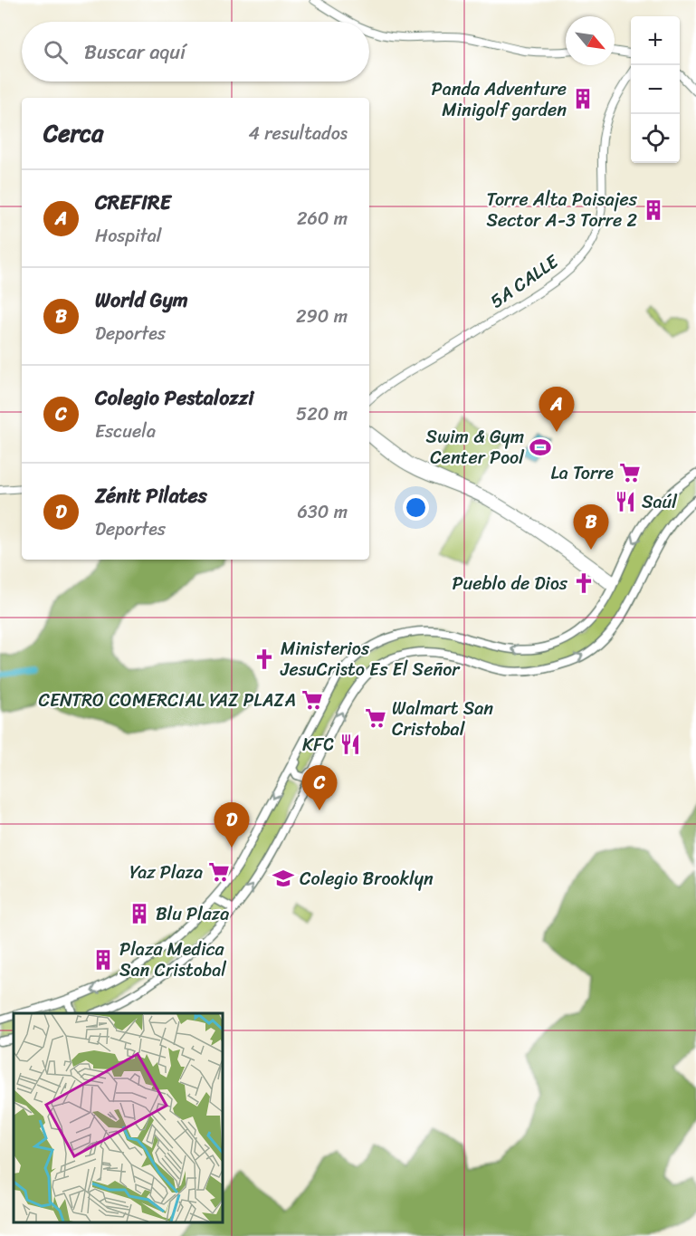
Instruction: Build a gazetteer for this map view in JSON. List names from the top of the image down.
{
  "streets": {
    "street": ["5A CALLE"]
  },
  "places": {
    "building": [
      "Panda Adventure Minigolf garden",
      "Torre Alta Paisajes Sector A-3 Torre 2",
      "Blu Plaza",
      "Plaza Medica San Cristobal"
    ],
    "sports": ["Swim & Gym Center Pool"],
    "supermarket": [
      "La Torre",
      "CENTRO COMERCIAL YAZ PLAZA",
      "Walmart San Cristobal",
      "Yaz Plaza"
    ],
    "restaurant": ["Saúl", "KFC"],
    "church": ["Pueblo de Dios", "Ministerios JesuCristo Es El Señor"],
    "school or university": ["Colegio Brooklyn"]
  },
  "north": "bottom right",
  "page": {
    "map_buttons": ["+", "−"],
    "search": "Buscar aquí",
    "heading": ["Cerca", "4 resultados"],
    "list": [
      {
        "mark": "A",
        "name": "CREFIRE",
        "note": "Hospital",
        "value": "260 m"
      },
      {
        "mark": "B",
        "name": "World Gym",
        "note": "Deportes",
        "value": "290 m"
      },
      {
        "mark": "C",
        "name": "Colegio Pestalozzi",
        "note": "Escuela",
        "value": "520 m"
      },
      {
        "mark": "D",
        "name": "Zénit Pilates",
        "note": "Deportes",
        "value": "630 m"
      }
    ],
    "pins": [
      "A",
      "B",
      "C",
      "D"
    ]
  }
}
